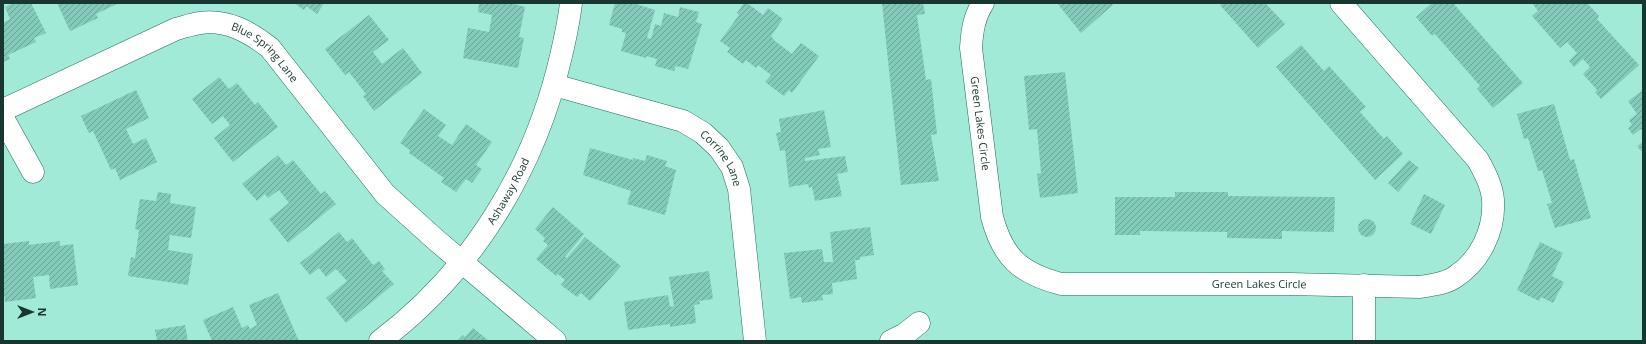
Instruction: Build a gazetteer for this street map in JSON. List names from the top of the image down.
{
  "streets": {
    "street": [
      "Blue Spring Lane",
      "Green Lakes Circle",
      "Corrine Lane",
      "Ashaway Road"
    ]
  },
  "crossings": [
    ["Blue Spring Lane", "Ashaway Road"],
    ["Corrine Lane", "Ashaway Road"]
  ],
  "north": "right"
}
